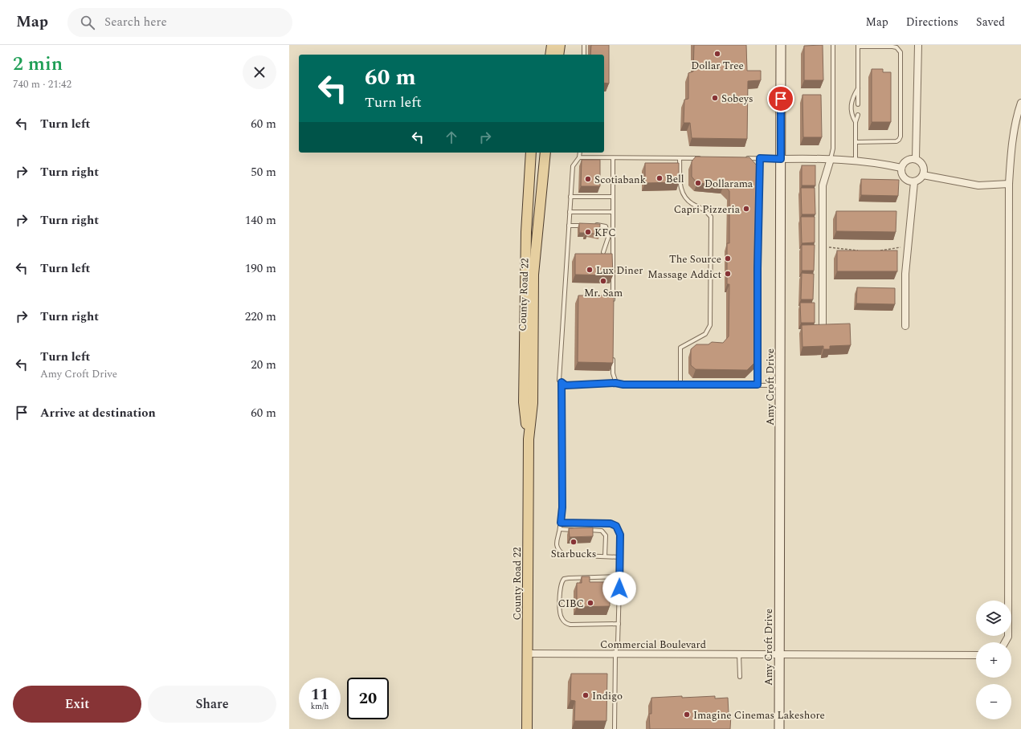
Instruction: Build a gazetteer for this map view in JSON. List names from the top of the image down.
{
  "streets": {
    "main road": ["County Road 22"],
    "street": ["Amy Croft Drive", "Commercial Boulevard"]
  },
  "crossings": [
    ["County Road 22", "Commercial Boulevard"],
    ["Amy Croft Drive", "Commercial Boulevard"]
  ],
  "places": [
    "Dollar Tree",
    "Sobeys",
    "Bell",
    "Scotiabank",
    "Dollarama",
    "Capri Pizzeria",
    "KFC",
    "The Source",
    "Lux Diner",
    "Massage Addict",
    "Mr. Sam",
    "Starbucks",
    "CIBC",
    "Indigo",
    "Imagine Cinemas Lakeshore"
  ],
  "page": {
    "header": "Map",
    "search": "Search here",
    "nav": ["Map", "Directions", "Saved"],
    "heading": ["2 min", "740 m · 21:42"],
    "turn": ["60 m", "Turn left"],
    "list": [
      {
        "name": "Turn left",
        "value": "60 m"
      },
      {
        "name": "Turn right",
        "value": "50 m"
      },
      {
        "name": "Turn right",
        "value": "140 m"
      },
      {
        "name": "Turn left",
        "value": "190 m"
      },
      {
        "name": "Turn right",
        "value": "220 m"
      },
      {
        "name": "Turn left",
        "note": "Amy Croft Drive",
        "value": "20 m"
      },
      {
        "name": "Arrive at destination",
        "value": "60 m"
      }
    ],
    "map_buttons": ["+", "−"],
    "speed": "11 km/h",
    "limit": "20",
    "buttons": ["Exit", "Share"]
  }
}
